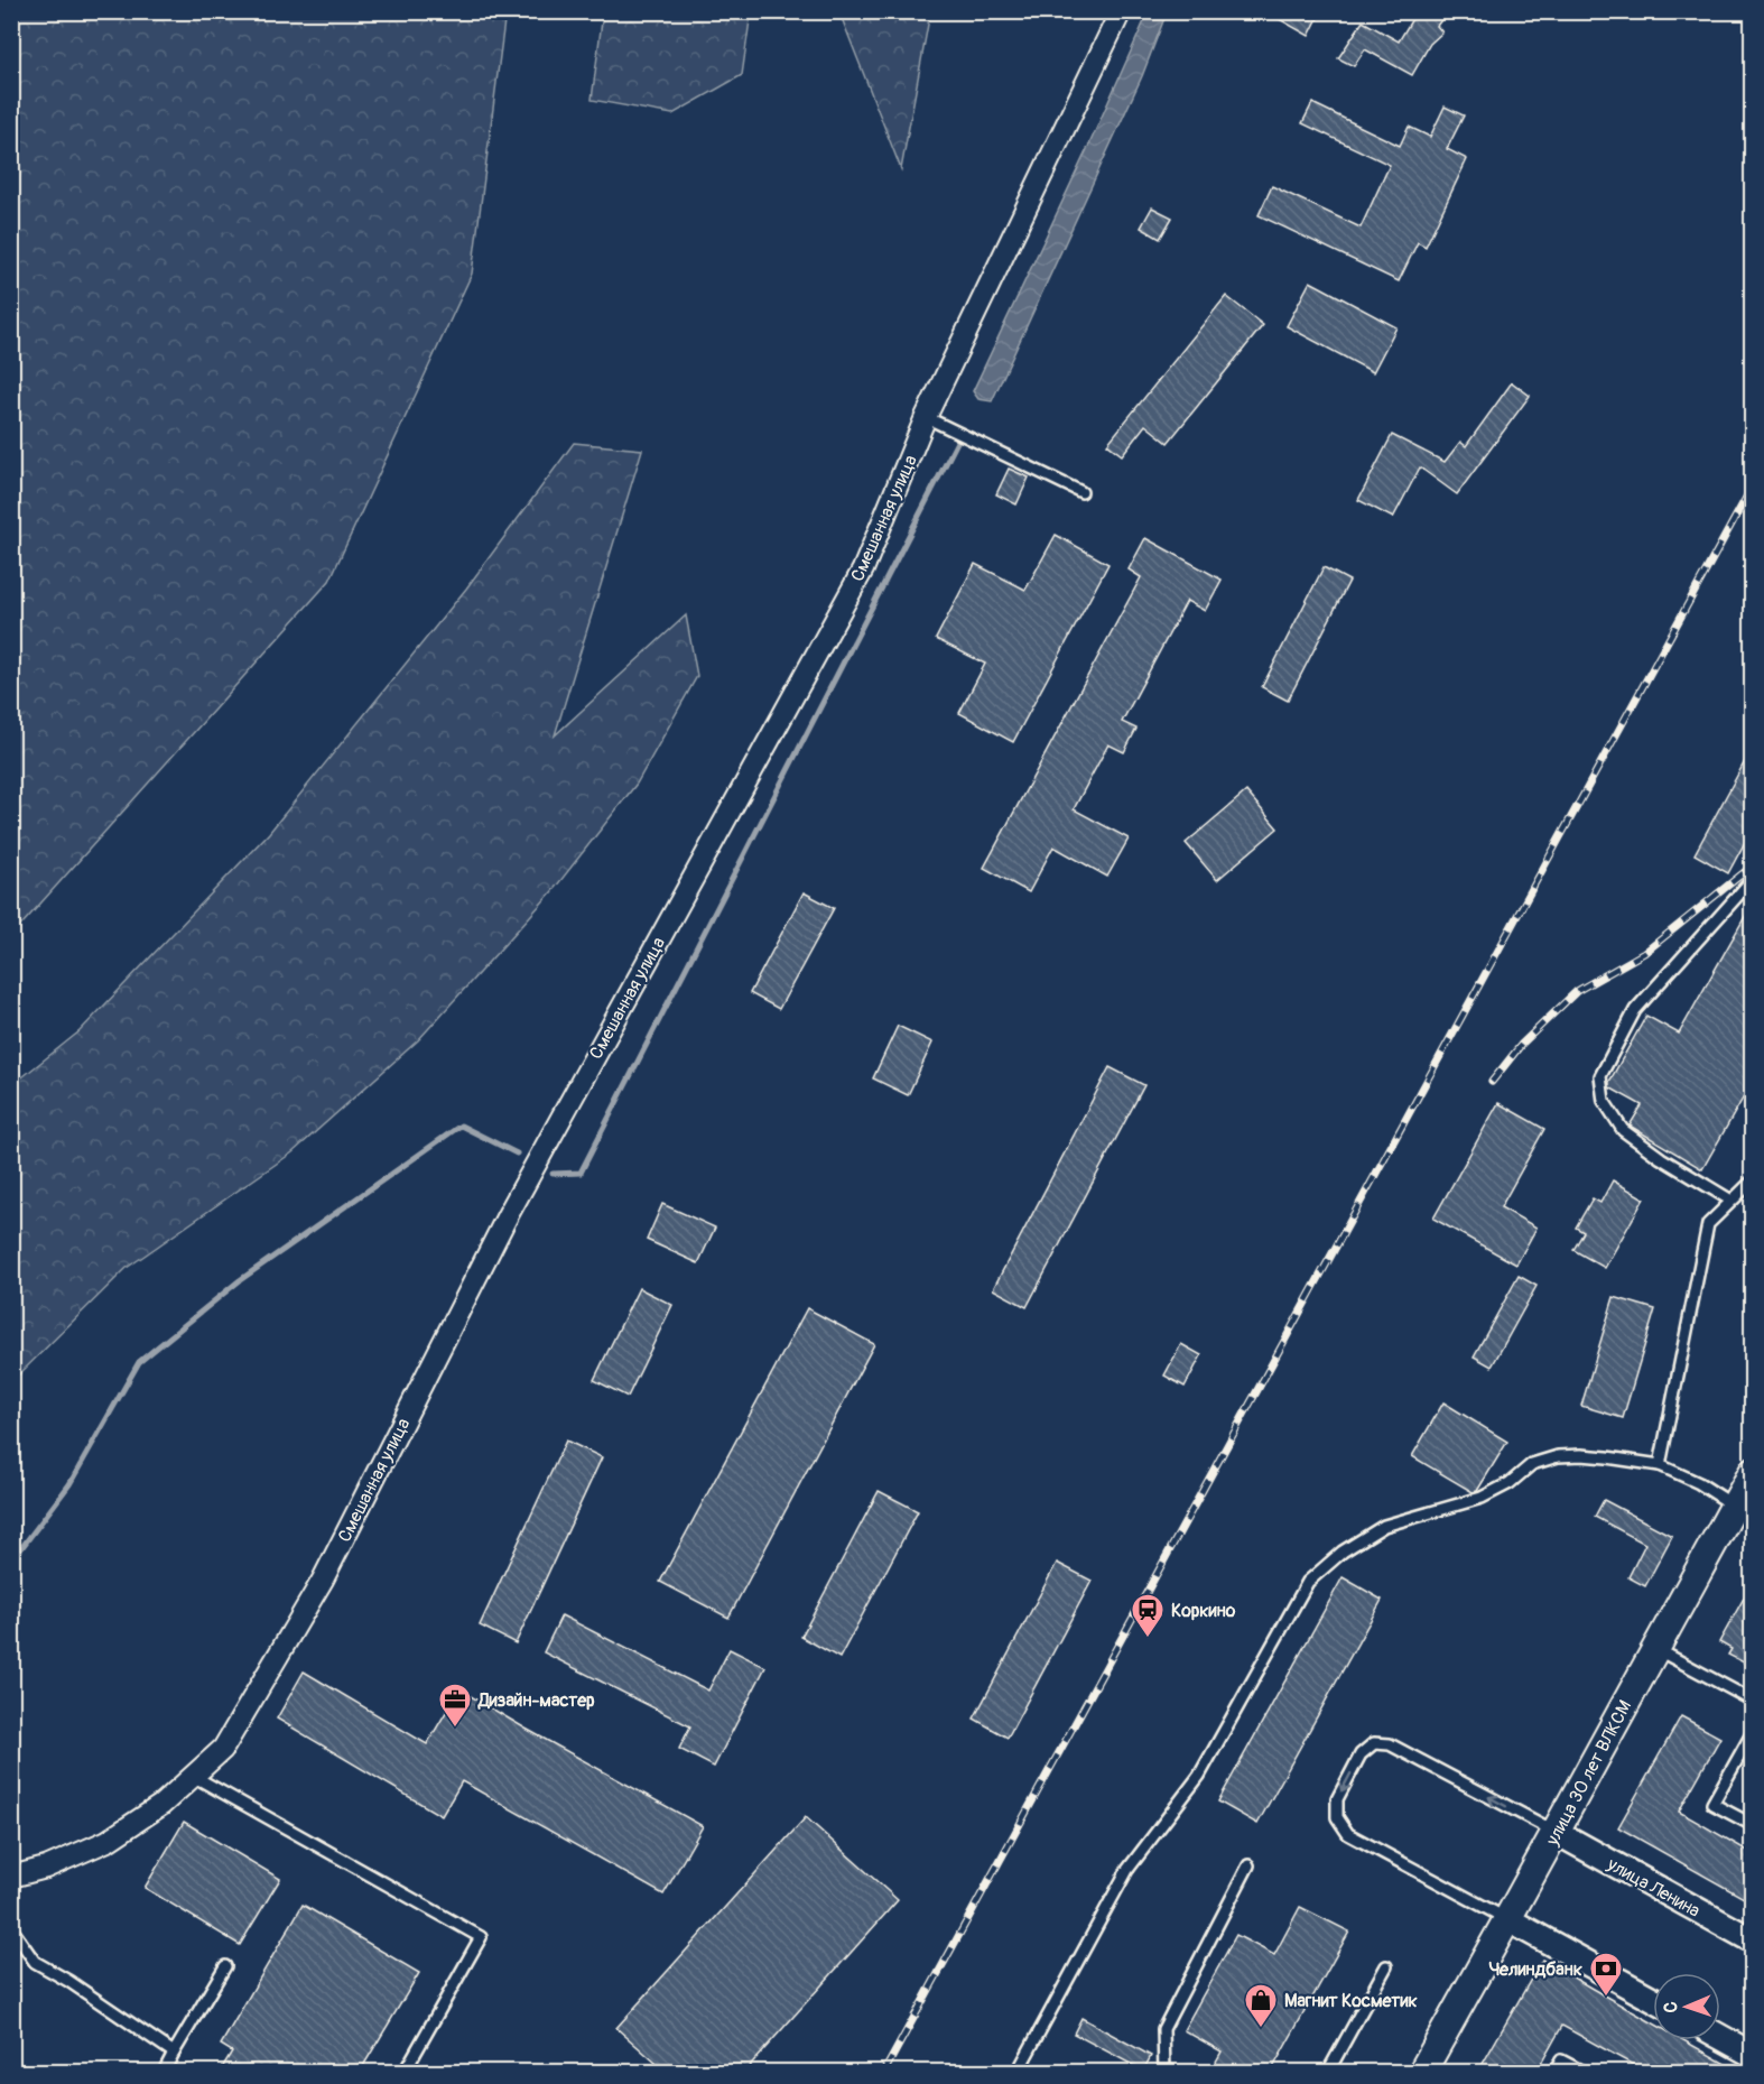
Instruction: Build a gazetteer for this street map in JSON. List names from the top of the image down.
{
  "streets": {
    "main road": ["улица 30 лет ВЛКСМ"],
    "street": ["Смешанная улица", "улица Ленина"]
  },
  "crossings": [
    ["улица 30 лет ВЛКСМ", "улица Ленина"]
  ],
  "places": {
    "station": ["Коркино"],
    "office": ["Дизайн-мастер"],
    "bank": ["Челиндбанк"],
    "shop": ["Магнит Косметик"]
  },
  "north": "left"
}
